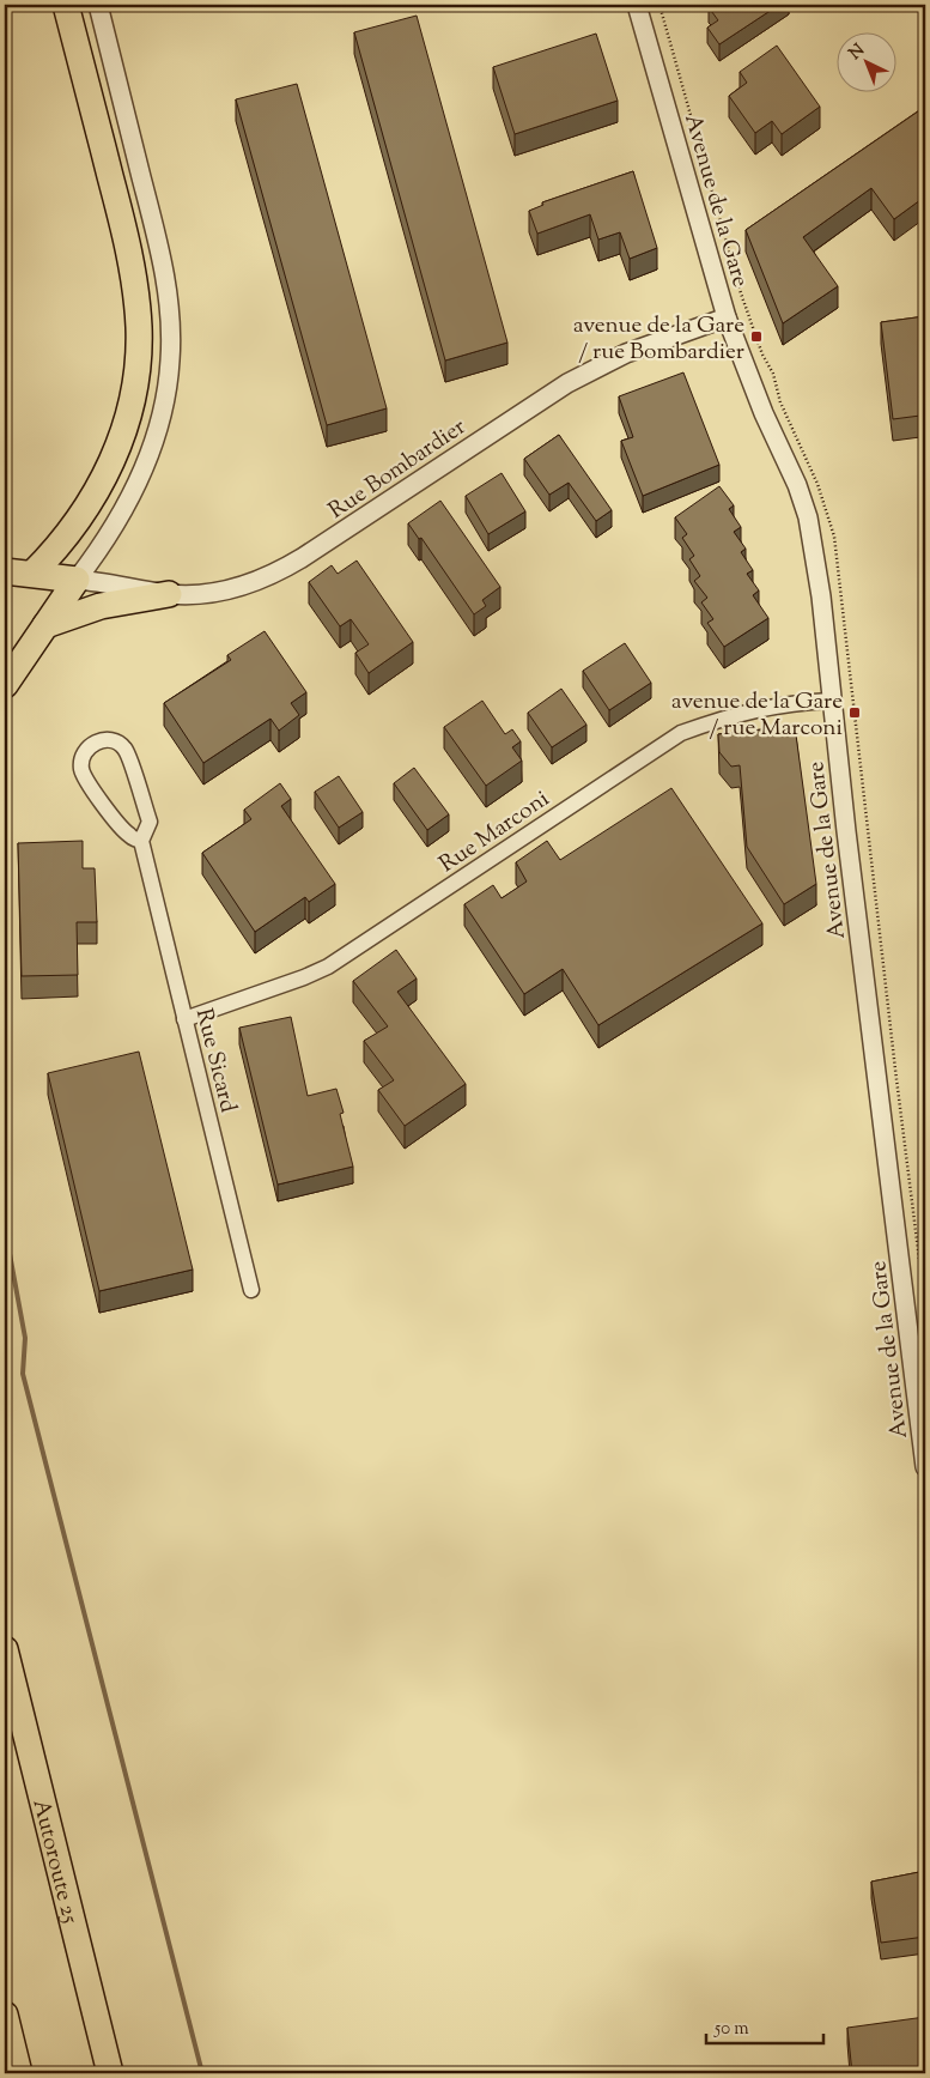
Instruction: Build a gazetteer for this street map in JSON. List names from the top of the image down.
{
  "streets": {
    "highway": ["Autoroute 25"],
    "street": [
      "Avenue de la Gare",
      "Rue Bombardier",
      "Rue Marconi",
      "Rue Sicard"
    ]
  },
  "crossings": [
    ["Avenue de la Gare", "Rue Bombardier"],
    ["Avenue de la Gare", "Rue Marconi"],
    ["Rue Marconi", "Rue Sicard"]
  ],
  "places": {
    "transit": ["avenue de la Gare / rue Bombardier", "avenue de la Gare / rue Marconi"]
  },
  "scale_bar": "50 m",
  "north": "top left"
}
